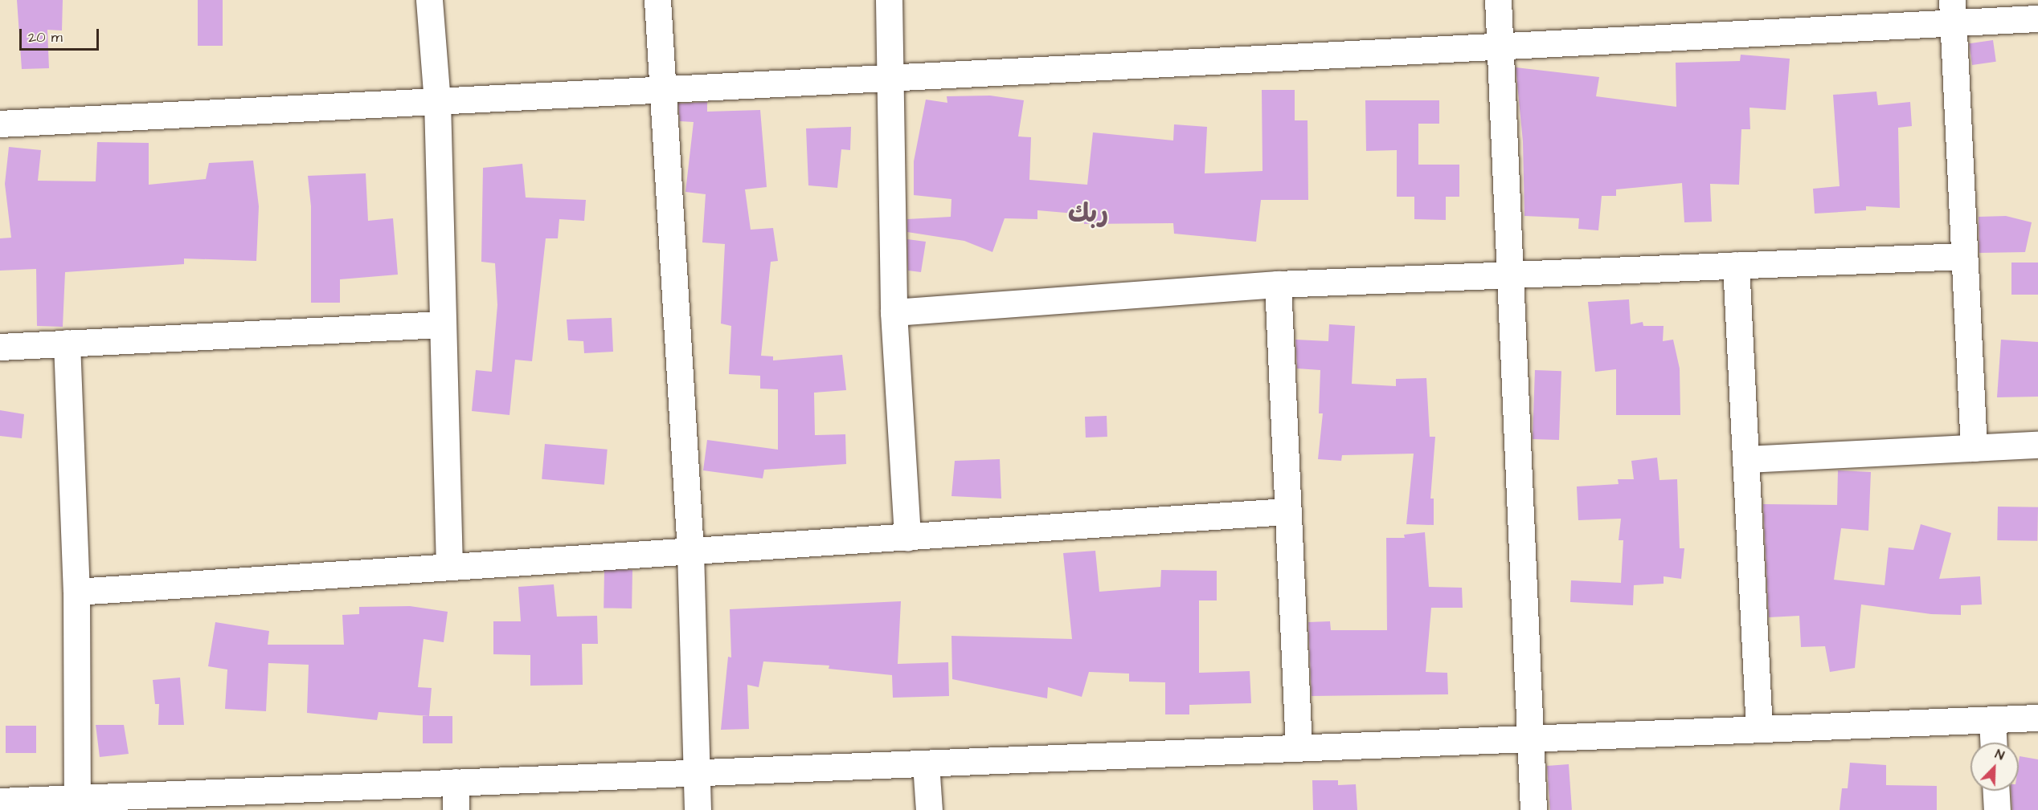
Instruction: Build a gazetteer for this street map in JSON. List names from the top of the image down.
{
  "districts": ["ربك"],
  "scale_bar": "20 m",
  "north": "top right"
}
